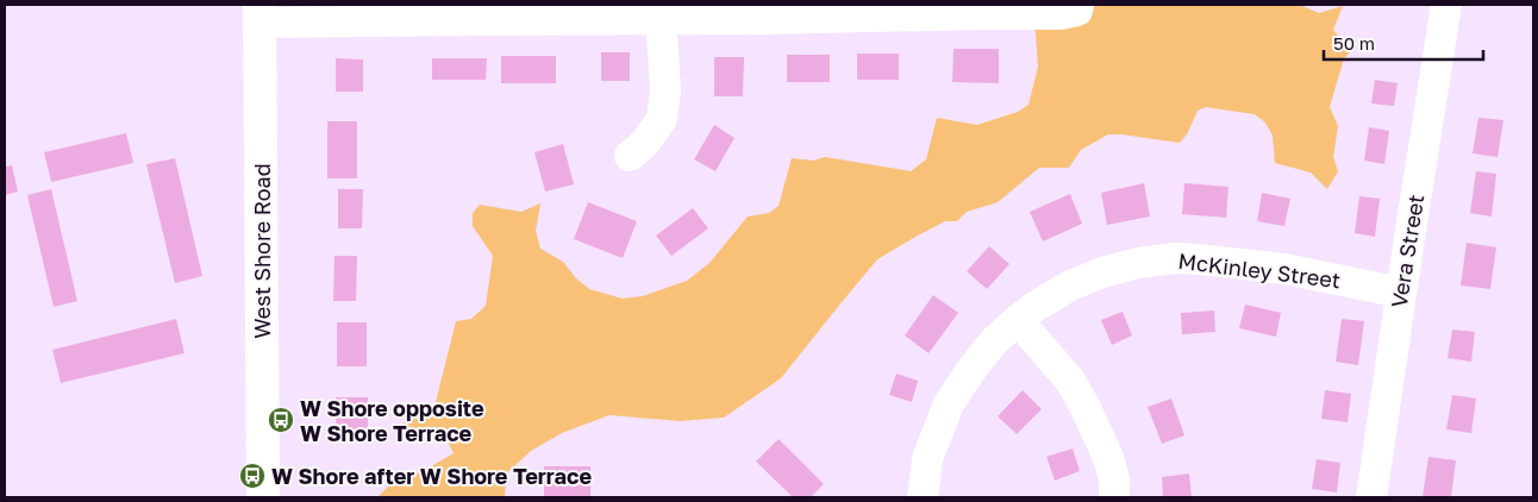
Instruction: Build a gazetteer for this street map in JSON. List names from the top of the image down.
{
  "streets": {
    "main road": ["West Shore Road"],
    "street": ["Vera Street", "McKinley Street"]
  },
  "crossings": [
    ["Vera Street", "McKinley Street"]
  ],
  "places": {
    "bus stop": ["W Shore opposite W Shore Terrace", "W Shore after W Shore Terrace"]
  },
  "scale_bar": "50 m"
}
